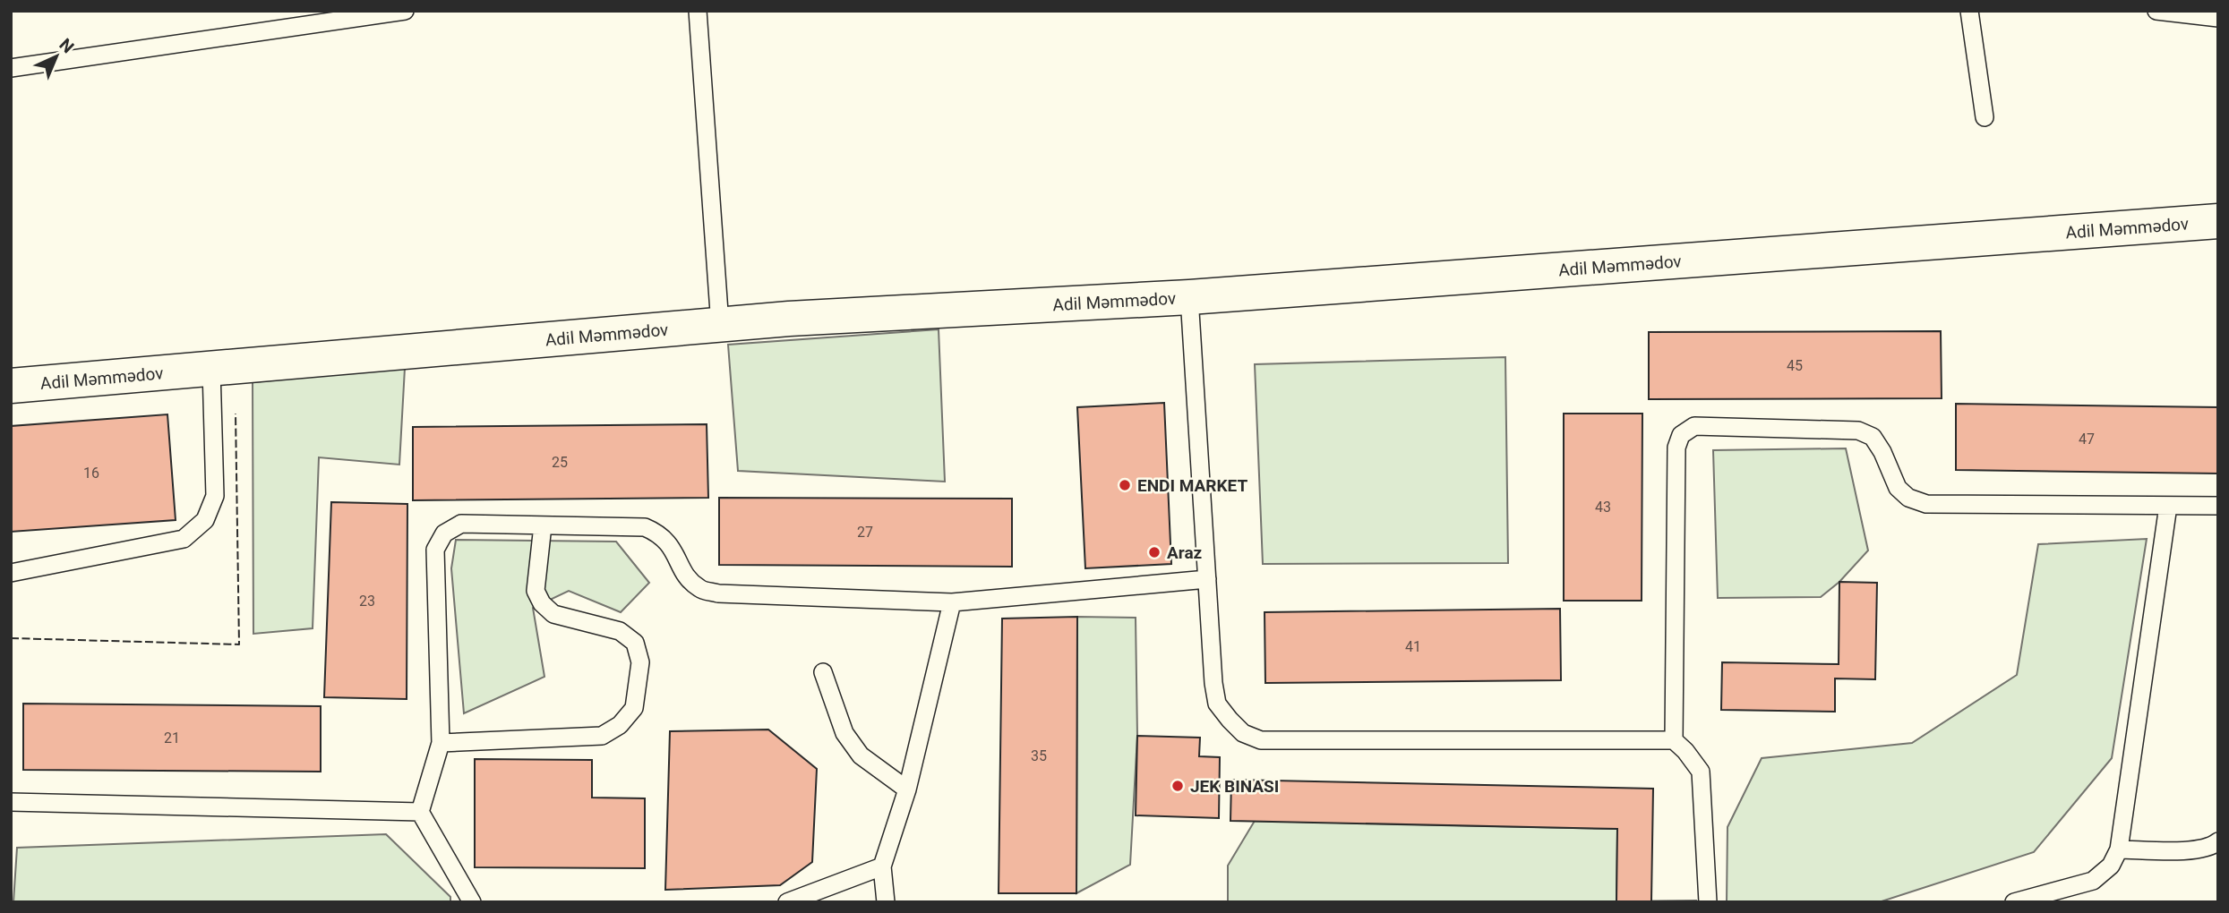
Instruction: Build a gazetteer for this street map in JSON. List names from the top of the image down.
{
  "streets": {
    "street": ["Adil Məmmədov"]
  },
  "places": ["ENDI MARKET", "Araz", "JEK BINASI"],
  "house_numbers": [
    "45",
    "47",
    "25",
    "16",
    "43",
    "27",
    "23",
    "41",
    "21",
    "35"
  ],
  "north": "top right"
}
